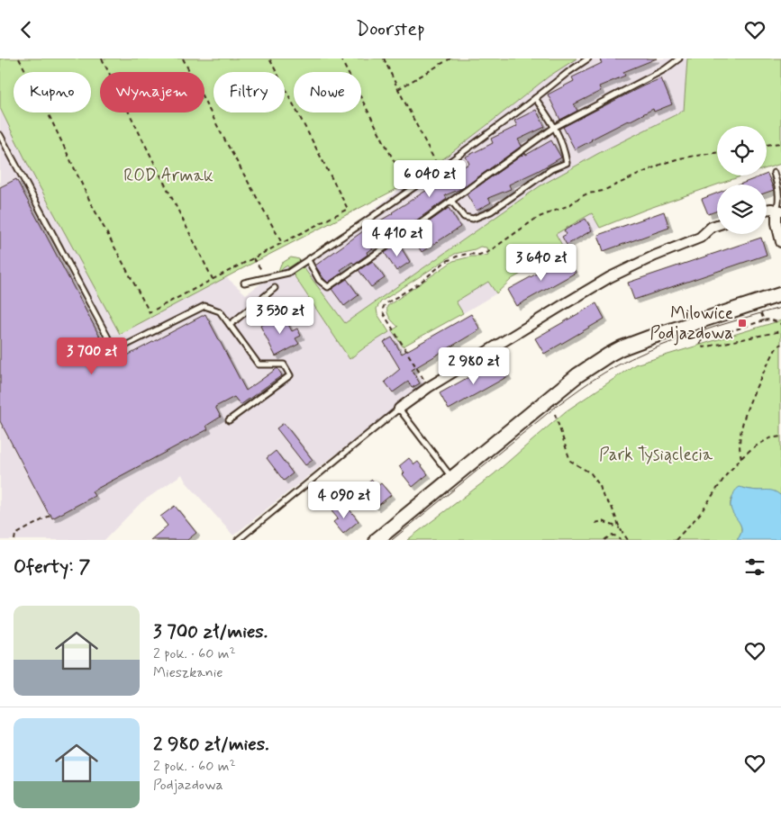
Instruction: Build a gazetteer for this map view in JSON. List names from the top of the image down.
{
  "parks": ["ROD Armak", "Park Tysiąclecia"],
  "places": {
    "transit": ["Milowice Podjazdowa"]
  },
  "page": {
    "header": "Doorstep",
    "chip": [
      "Kupno",
      "Wynajem",
      "Filtry",
      "Nowe"
    ],
    "price": [
      "6 040 zł",
      "4 410 zł",
      "3 640 zł",
      "3 530 zł",
      "3 700 zł",
      "2 980 zł",
      "4 090 zł"
    ],
    "heading": "Oferty: 7",
    "list": [
      {
        "name": "3 700 zł/mies.",
        "note": "2 pok. · 60 m² · Mieszkanie"
      },
      {
        "name": "2 980 zł/mies.",
        "note": "2 pok. · 60 m² · Podjazdowa"
      }
    ]
  }
}
